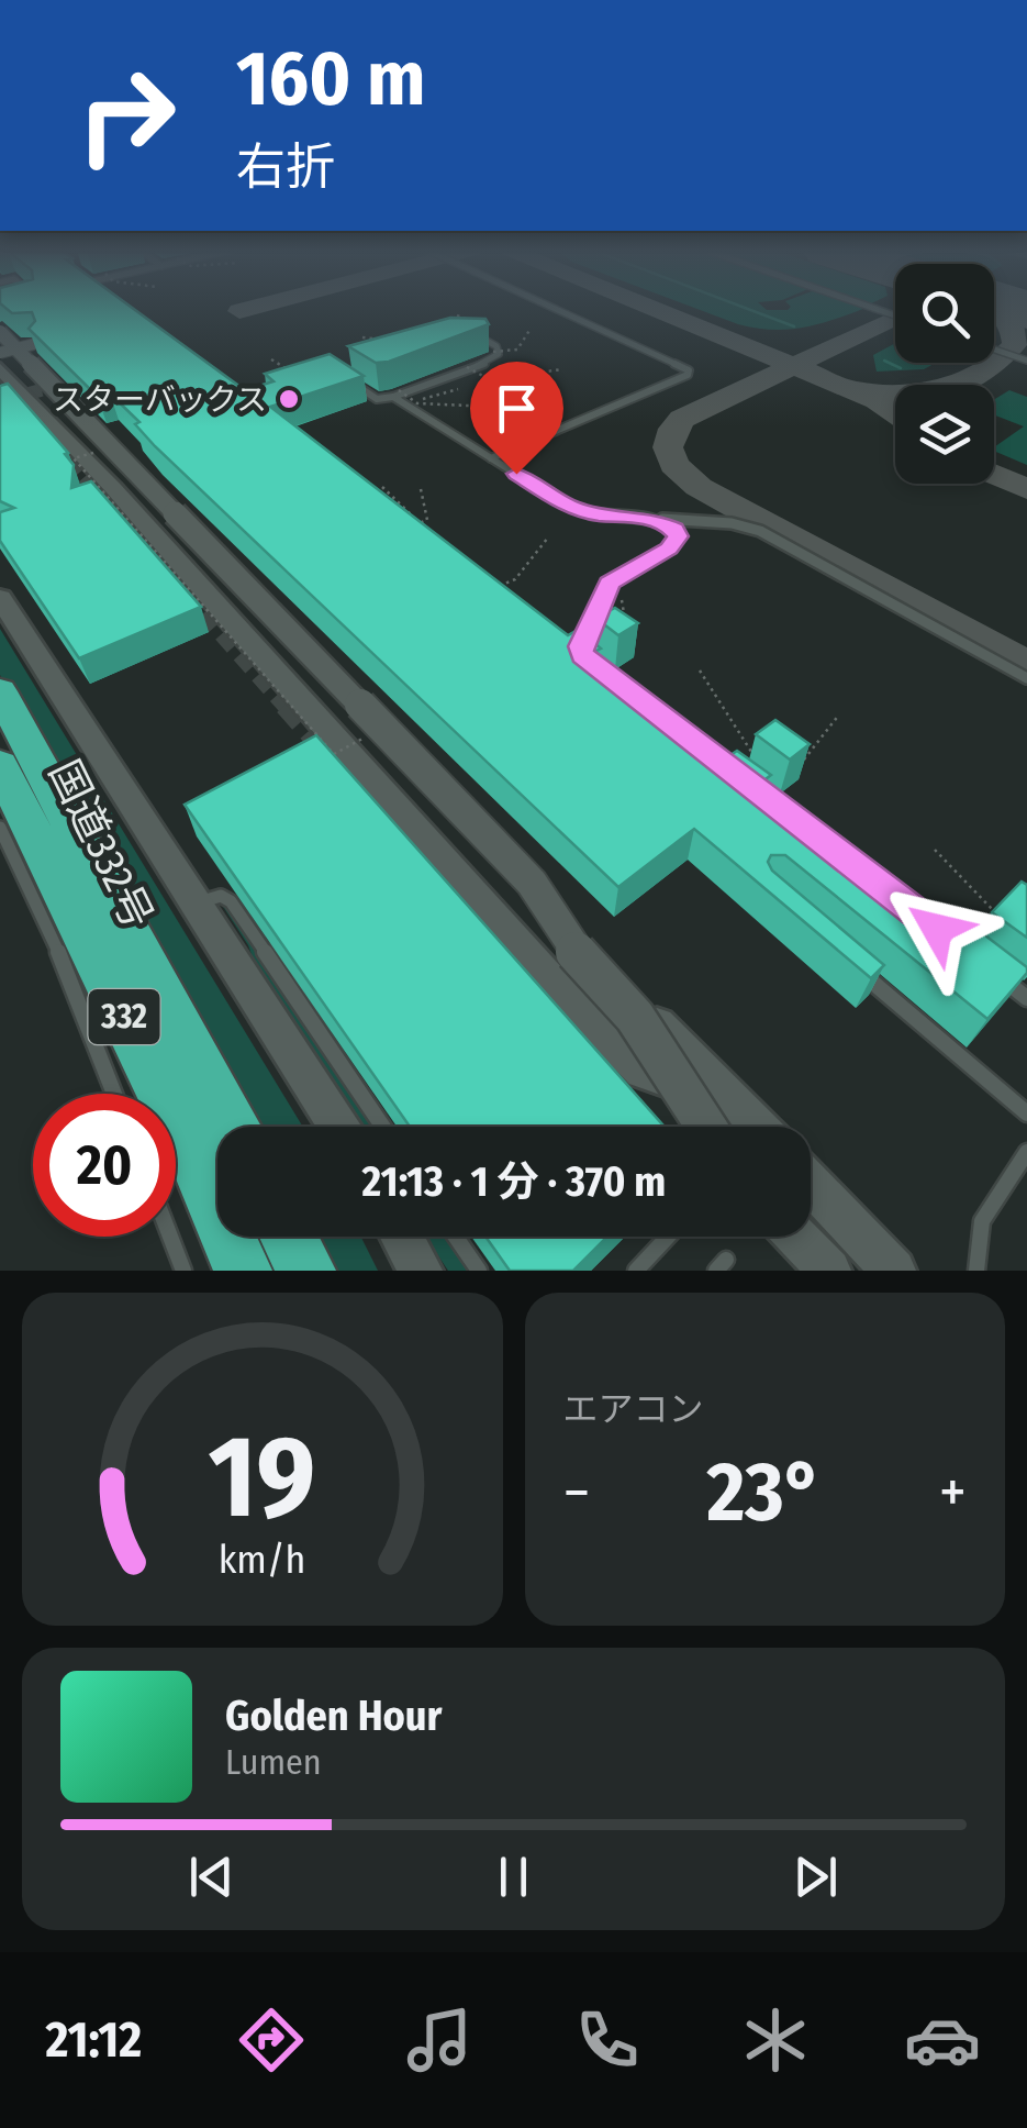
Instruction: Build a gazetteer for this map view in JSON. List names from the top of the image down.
{
  "streets": {
    "highway": ["国道332号", "332"]
  },
  "places": ["スターバックス"],
  "page": {
    "turn": ["160 m", "右折"],
    "limit": "20",
    "trip": "21:13 · 1 分 · 370 m",
    "tile": "エアコン",
    "heat": ["−", "23°", "+"],
    "song": ["Golden Hour", "Lumen"],
    "tabs": "21:12",
    "gauge": ["19", "km/h"]
  }
}
